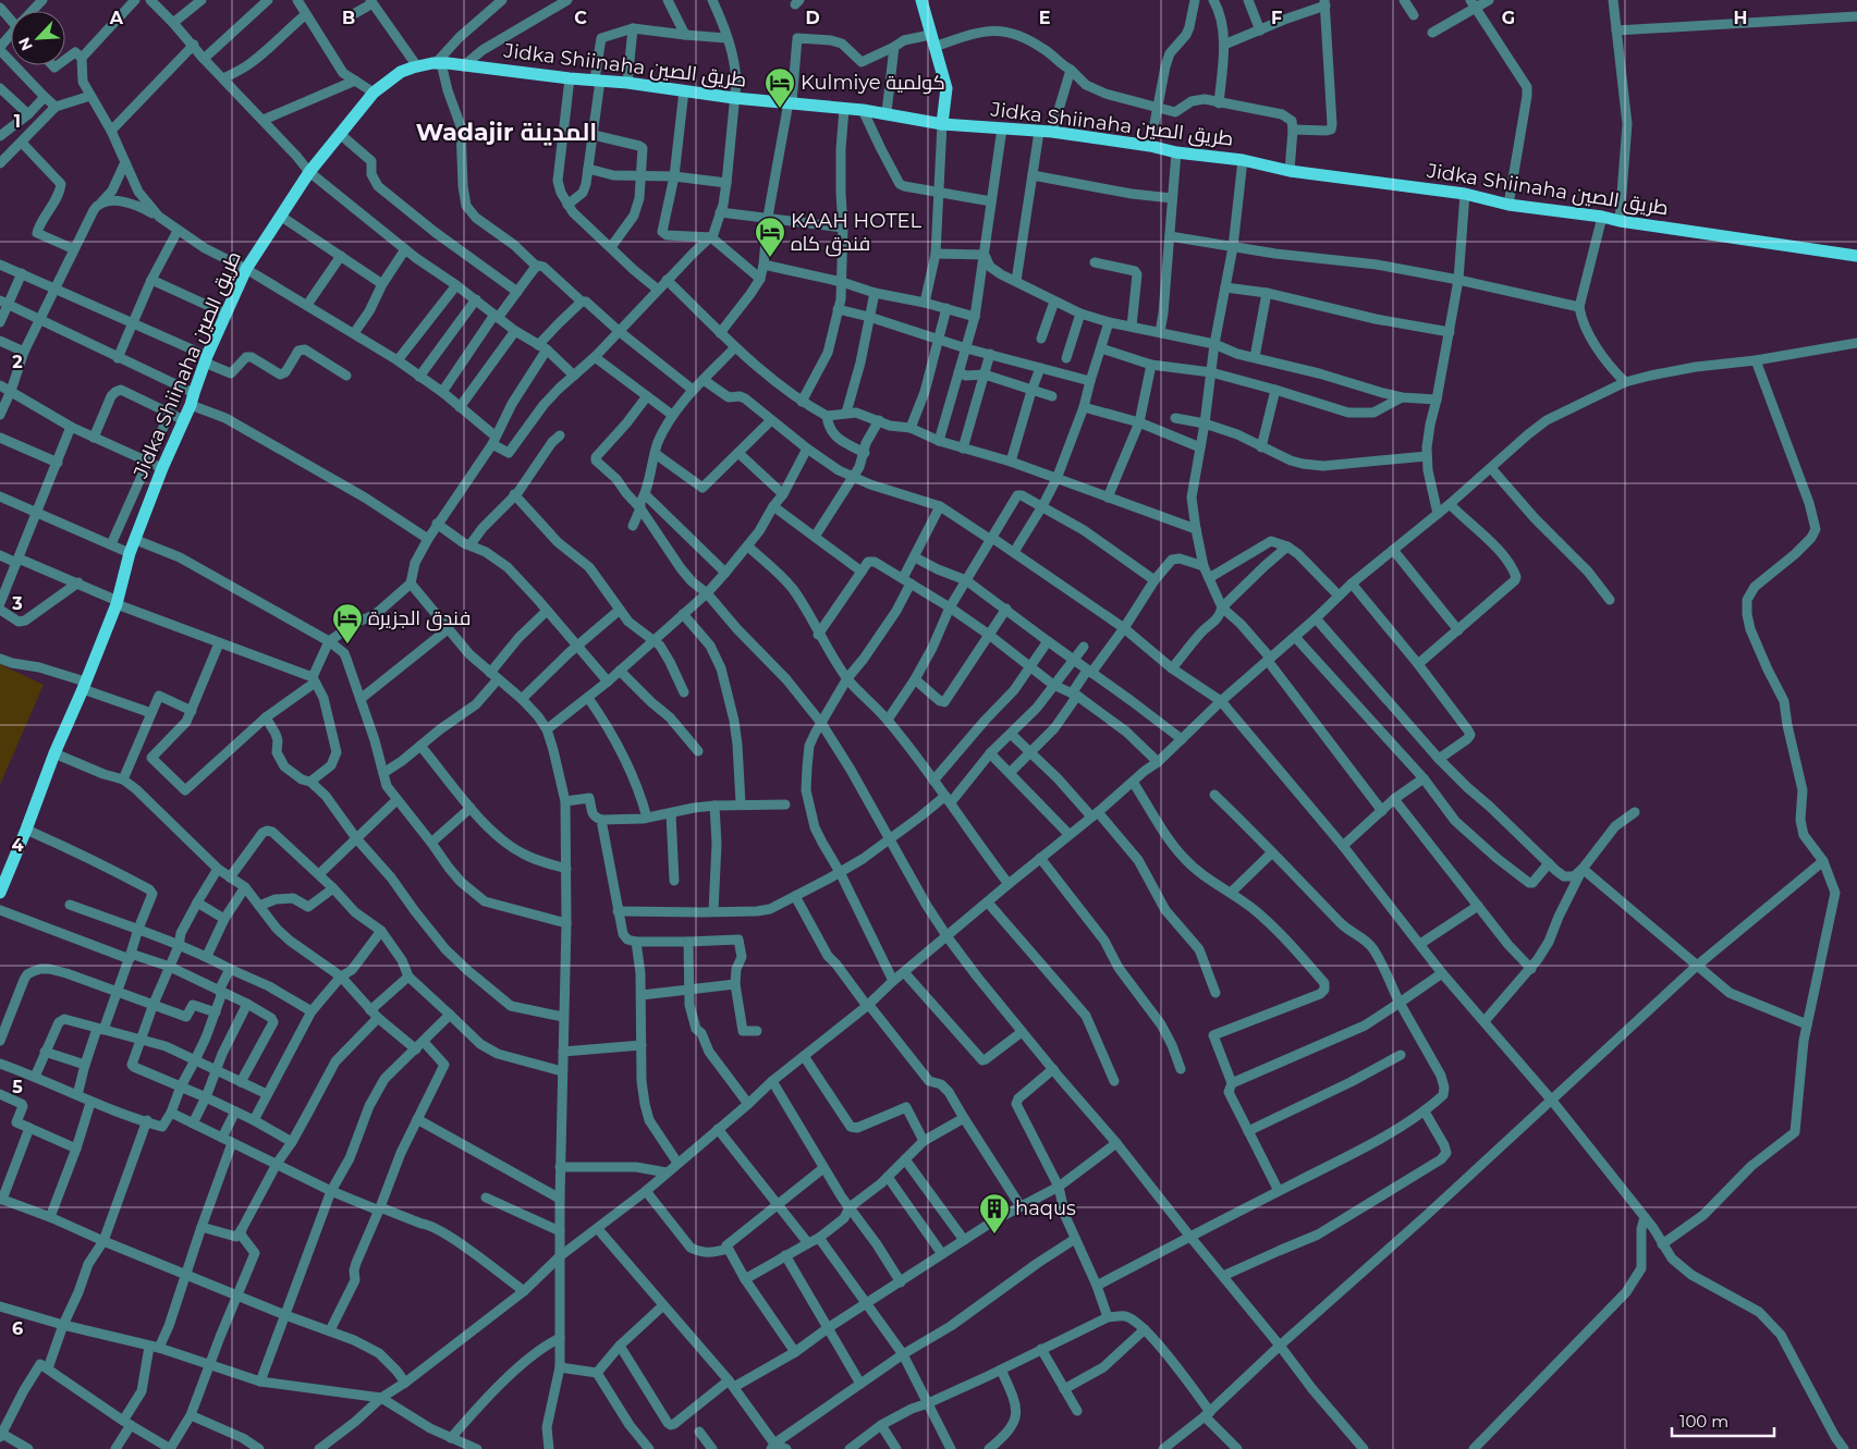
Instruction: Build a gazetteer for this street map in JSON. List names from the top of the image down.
{
  "streets": {
    "main road": ["Jidka Shiinaha طريق الصين"]
  },
  "districts": ["Wadajir المدينة"],
  "places": {
    "hotel": ["Kulmiye كولمية", "KAAH HOTEL فندق كاه", "فندق الجزيرة"],
    "building": ["haqus"]
  },
  "scale_bar": "100 m",
  "north": "bottom left",
  "grid": {
    "columns": [
      "A",
      "B",
      "C",
      "D",
      "E",
      "F",
      "G",
      "H"
    ],
    "rows": [
      "1",
      "2",
      "3",
      "4",
      "5",
      "6"
    ]
  }
}
